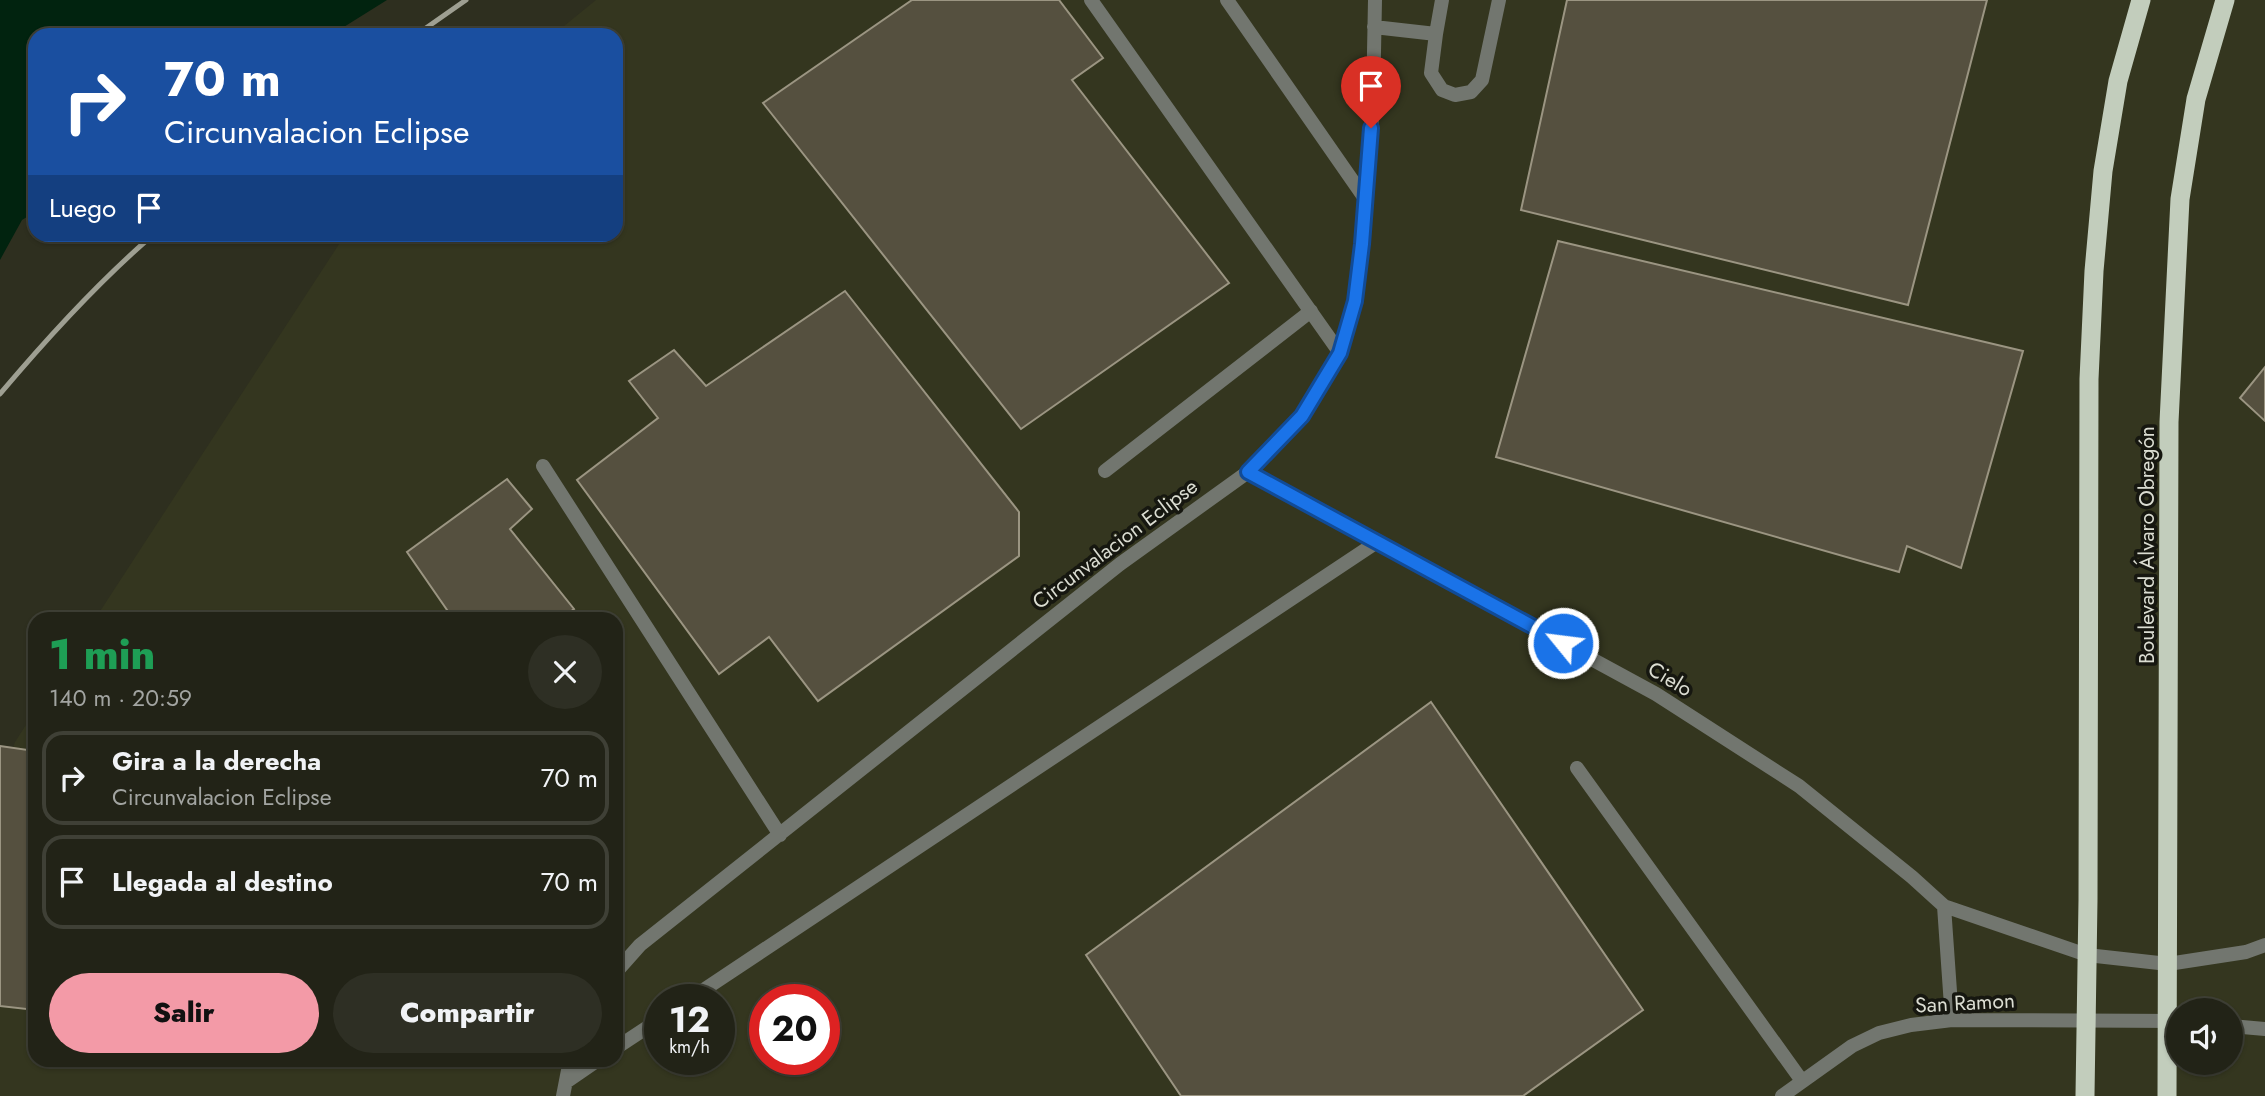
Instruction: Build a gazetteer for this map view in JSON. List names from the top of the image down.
{
  "streets": {
    "highway": ["Boulevard Álvaro Obregón"],
    "lane": ["Circunvalacion Eclipse", "Cielo", "San Ramon"]
  },
  "crossings": [
    ["Circunvalacion Eclipse", "Cielo"]
  ],
  "page": {
    "turn": ["70 m", "Circunvalacion Eclipse"],
    "then": "Luego",
    "heading": ["1 min", "140 m · 20:59"],
    "list": [
      {
        "name": "Gira a la derecha",
        "note": "Circunvalacion Eclipse",
        "value": "70 m"
      },
      {
        "name": "Llegada al destino",
        "value": "70 m"
      }
    ],
    "buttons": ["Salir", "Compartir"],
    "speed": "12 km/h",
    "limit": "20"
  }
}
